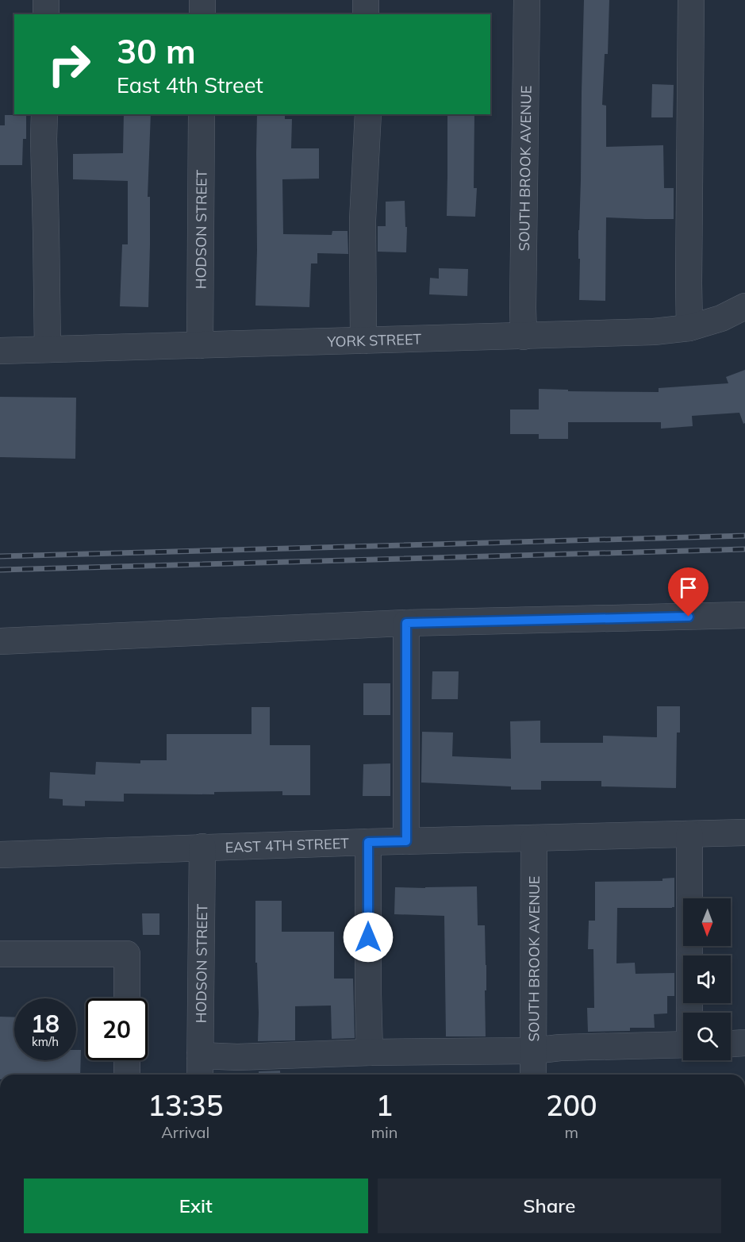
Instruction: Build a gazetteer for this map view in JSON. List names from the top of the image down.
{
  "streets": {
    "street": [
      "SOUTH BROOK AVENUE",
      "HODSON STREET",
      "YORK STREET",
      "EAST 4TH STREET"
    ]
  },
  "crossings": [
    ["SOUTH BROOK AVENUE", "YORK STREET"],
    ["SOUTH BROOK AVENUE", "EAST 4TH STREET"],
    ["HODSON STREET", "YORK STREET"],
    ["HODSON STREET", "EAST 4TH STREET"]
  ],
  "north": "bottom",
  "page": {
    "turn": ["30 m", "East 4th Street"],
    "speed": "18 km/h",
    "limit": "20",
    "eta": [
      "13:35",
      "Arrival",
      "1",
      "min",
      "200",
      "m"
    ],
    "buttons": ["Exit", "Share"]
  }
}
